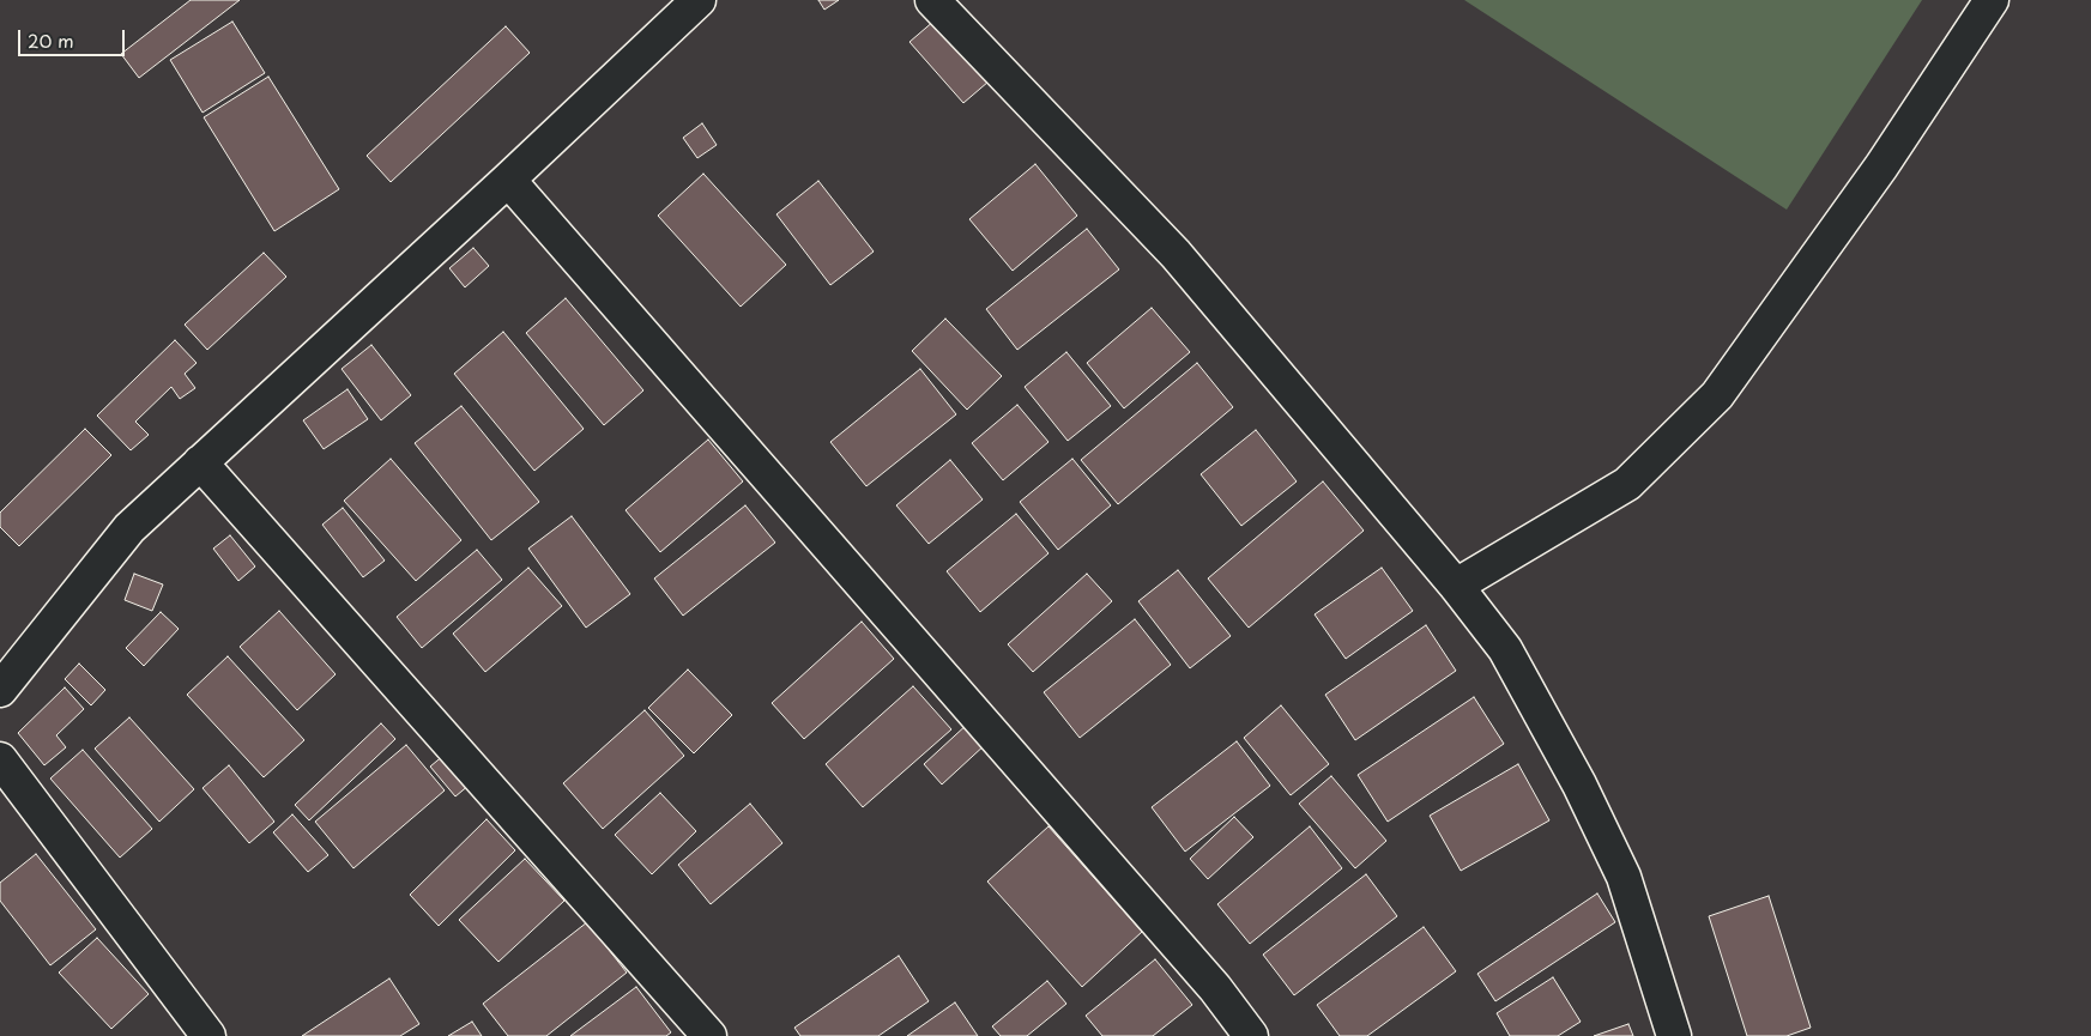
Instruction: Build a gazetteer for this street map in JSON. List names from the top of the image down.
{
  "scale_bar": "20 m"
}
